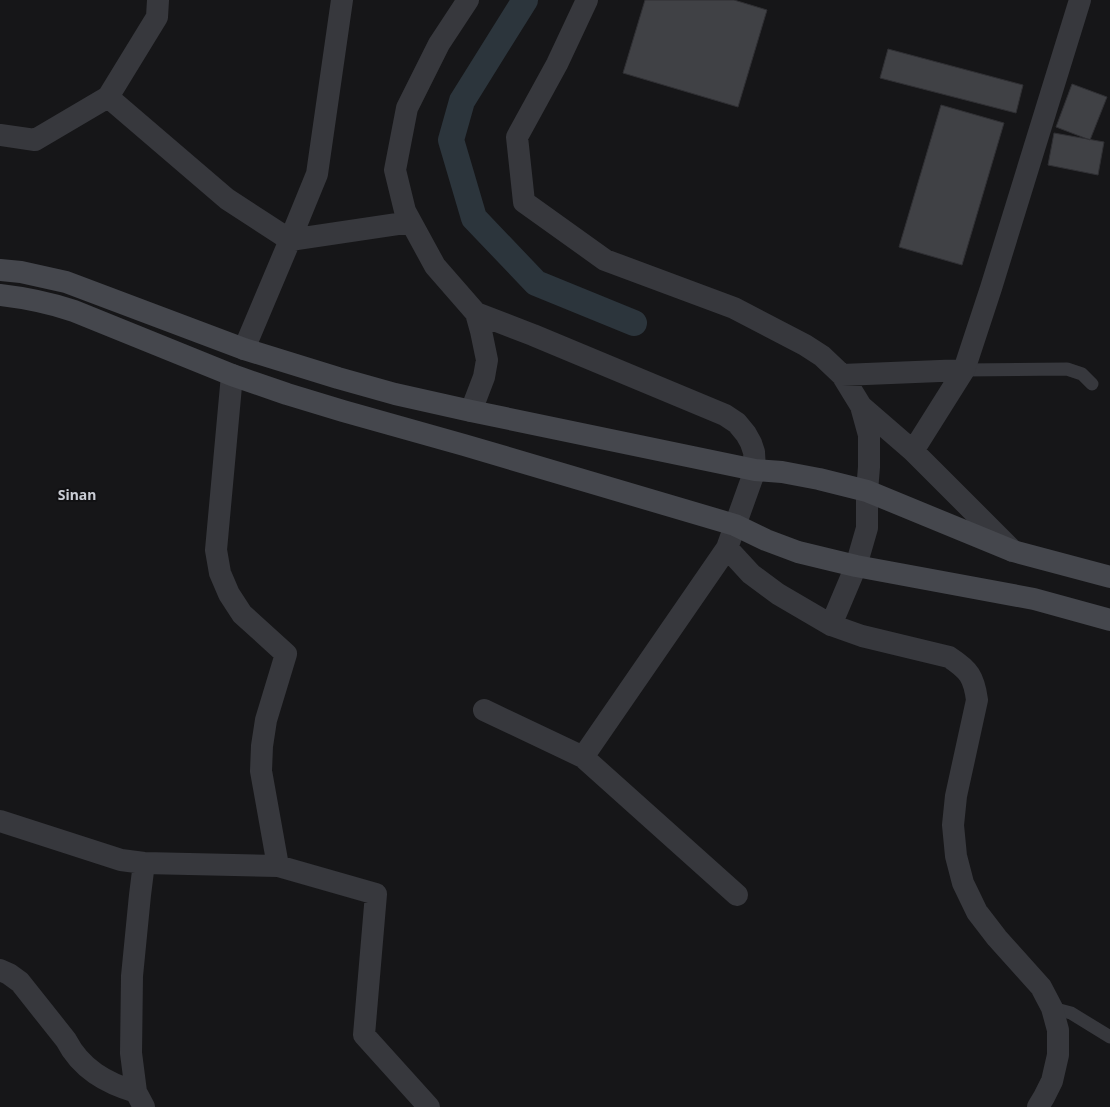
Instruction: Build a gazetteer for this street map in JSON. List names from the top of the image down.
{
  "districts": ["Sinan"]
}
